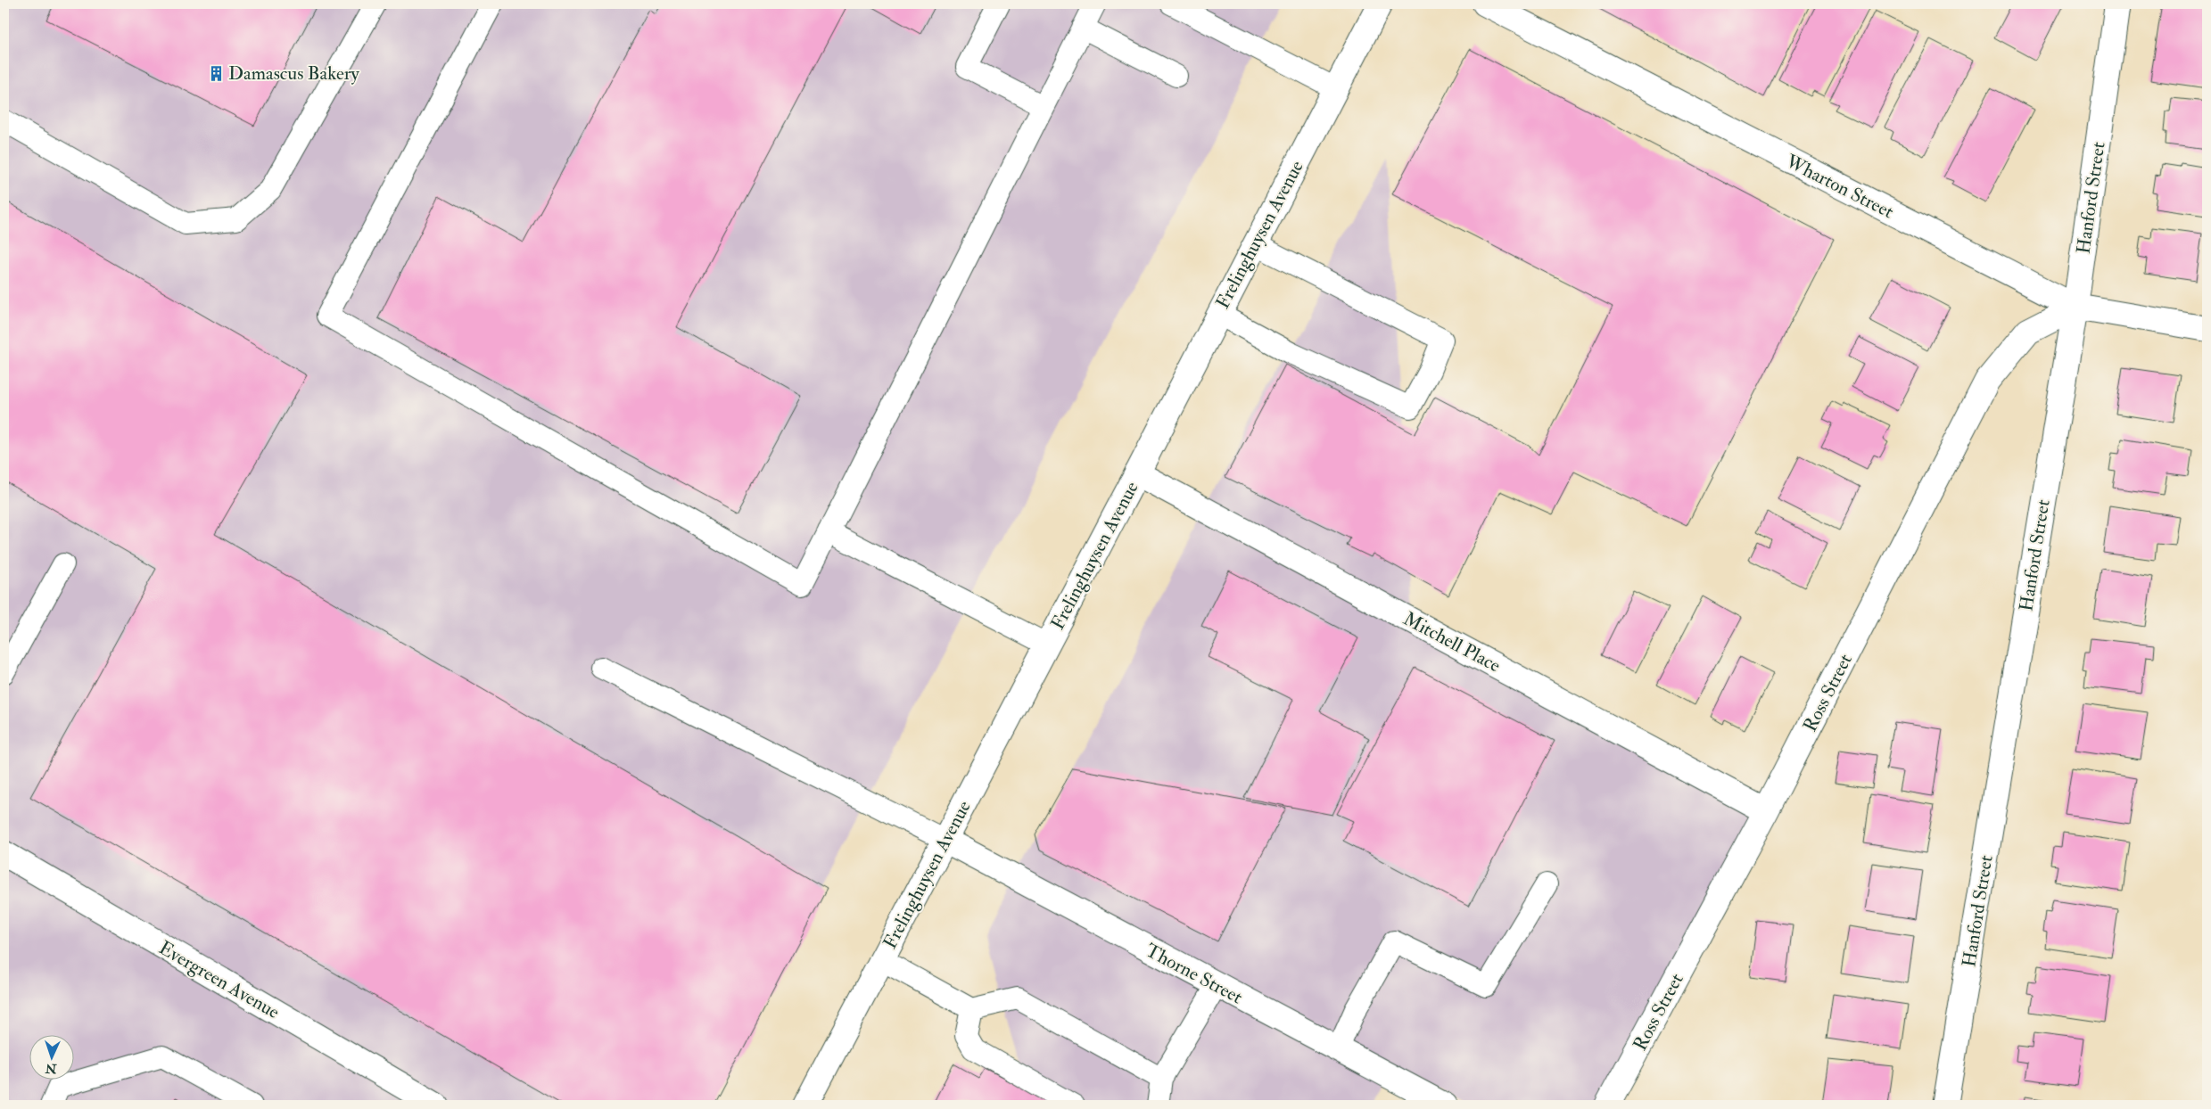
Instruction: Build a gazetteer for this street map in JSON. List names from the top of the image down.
{
  "streets": {
    "street": [
      "Wharton Street",
      "Hanford Street",
      "Frelinghuysen Avenue",
      "Mitchell Place",
      "Ross Street",
      "Thorne Street",
      "Evergreen Avenue"
    ]
  },
  "crossings": [
    ["Wharton Street", "Hanford Street"],
    ["Wharton Street", "Ross Street"],
    ["Hanford Street", "Ross Street"],
    ["Frelinghuysen Avenue", "Mitchell Place"],
    ["Frelinghuysen Avenue", "Thorne Street"],
    ["Mitchell Place", "Ross Street"]
  ],
  "places": {
    "building": ["Damascus Bakery"]
  },
  "north": "bottom"
}
